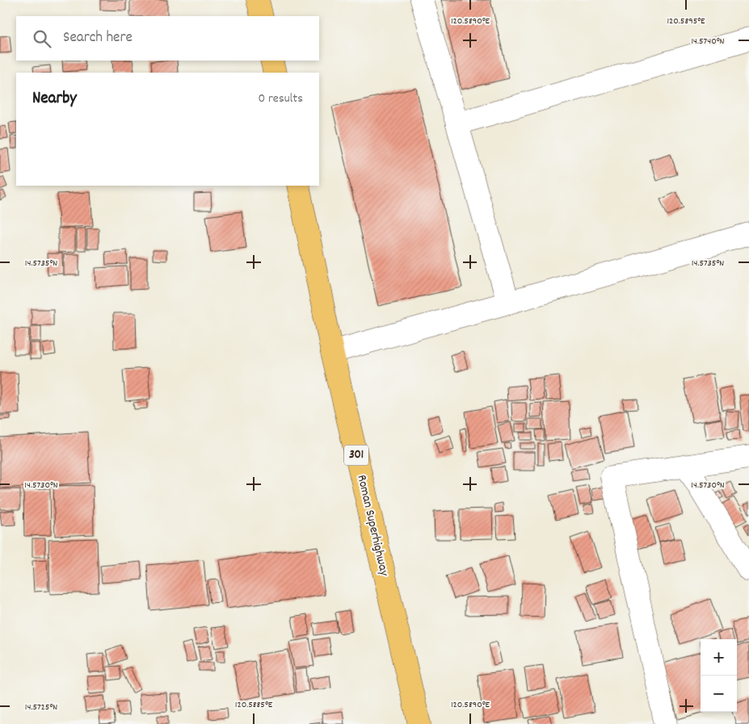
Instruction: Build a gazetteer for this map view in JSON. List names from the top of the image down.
{
  "streets": {
    "main road": ["301", "Roman Superhighway"]
  },
  "page": {
    "search": "Search here",
    "heading": ["Nearby", "0 results"],
    "map_buttons": ["+", "−"]
  },
  "coordinates": [
    "120.5890°E",
    "120.5895°E",
    "14.5740°N",
    "14.5735°N",
    "14.5730°N",
    "120.5885°E",
    "14.5725°N"
  ]
}
